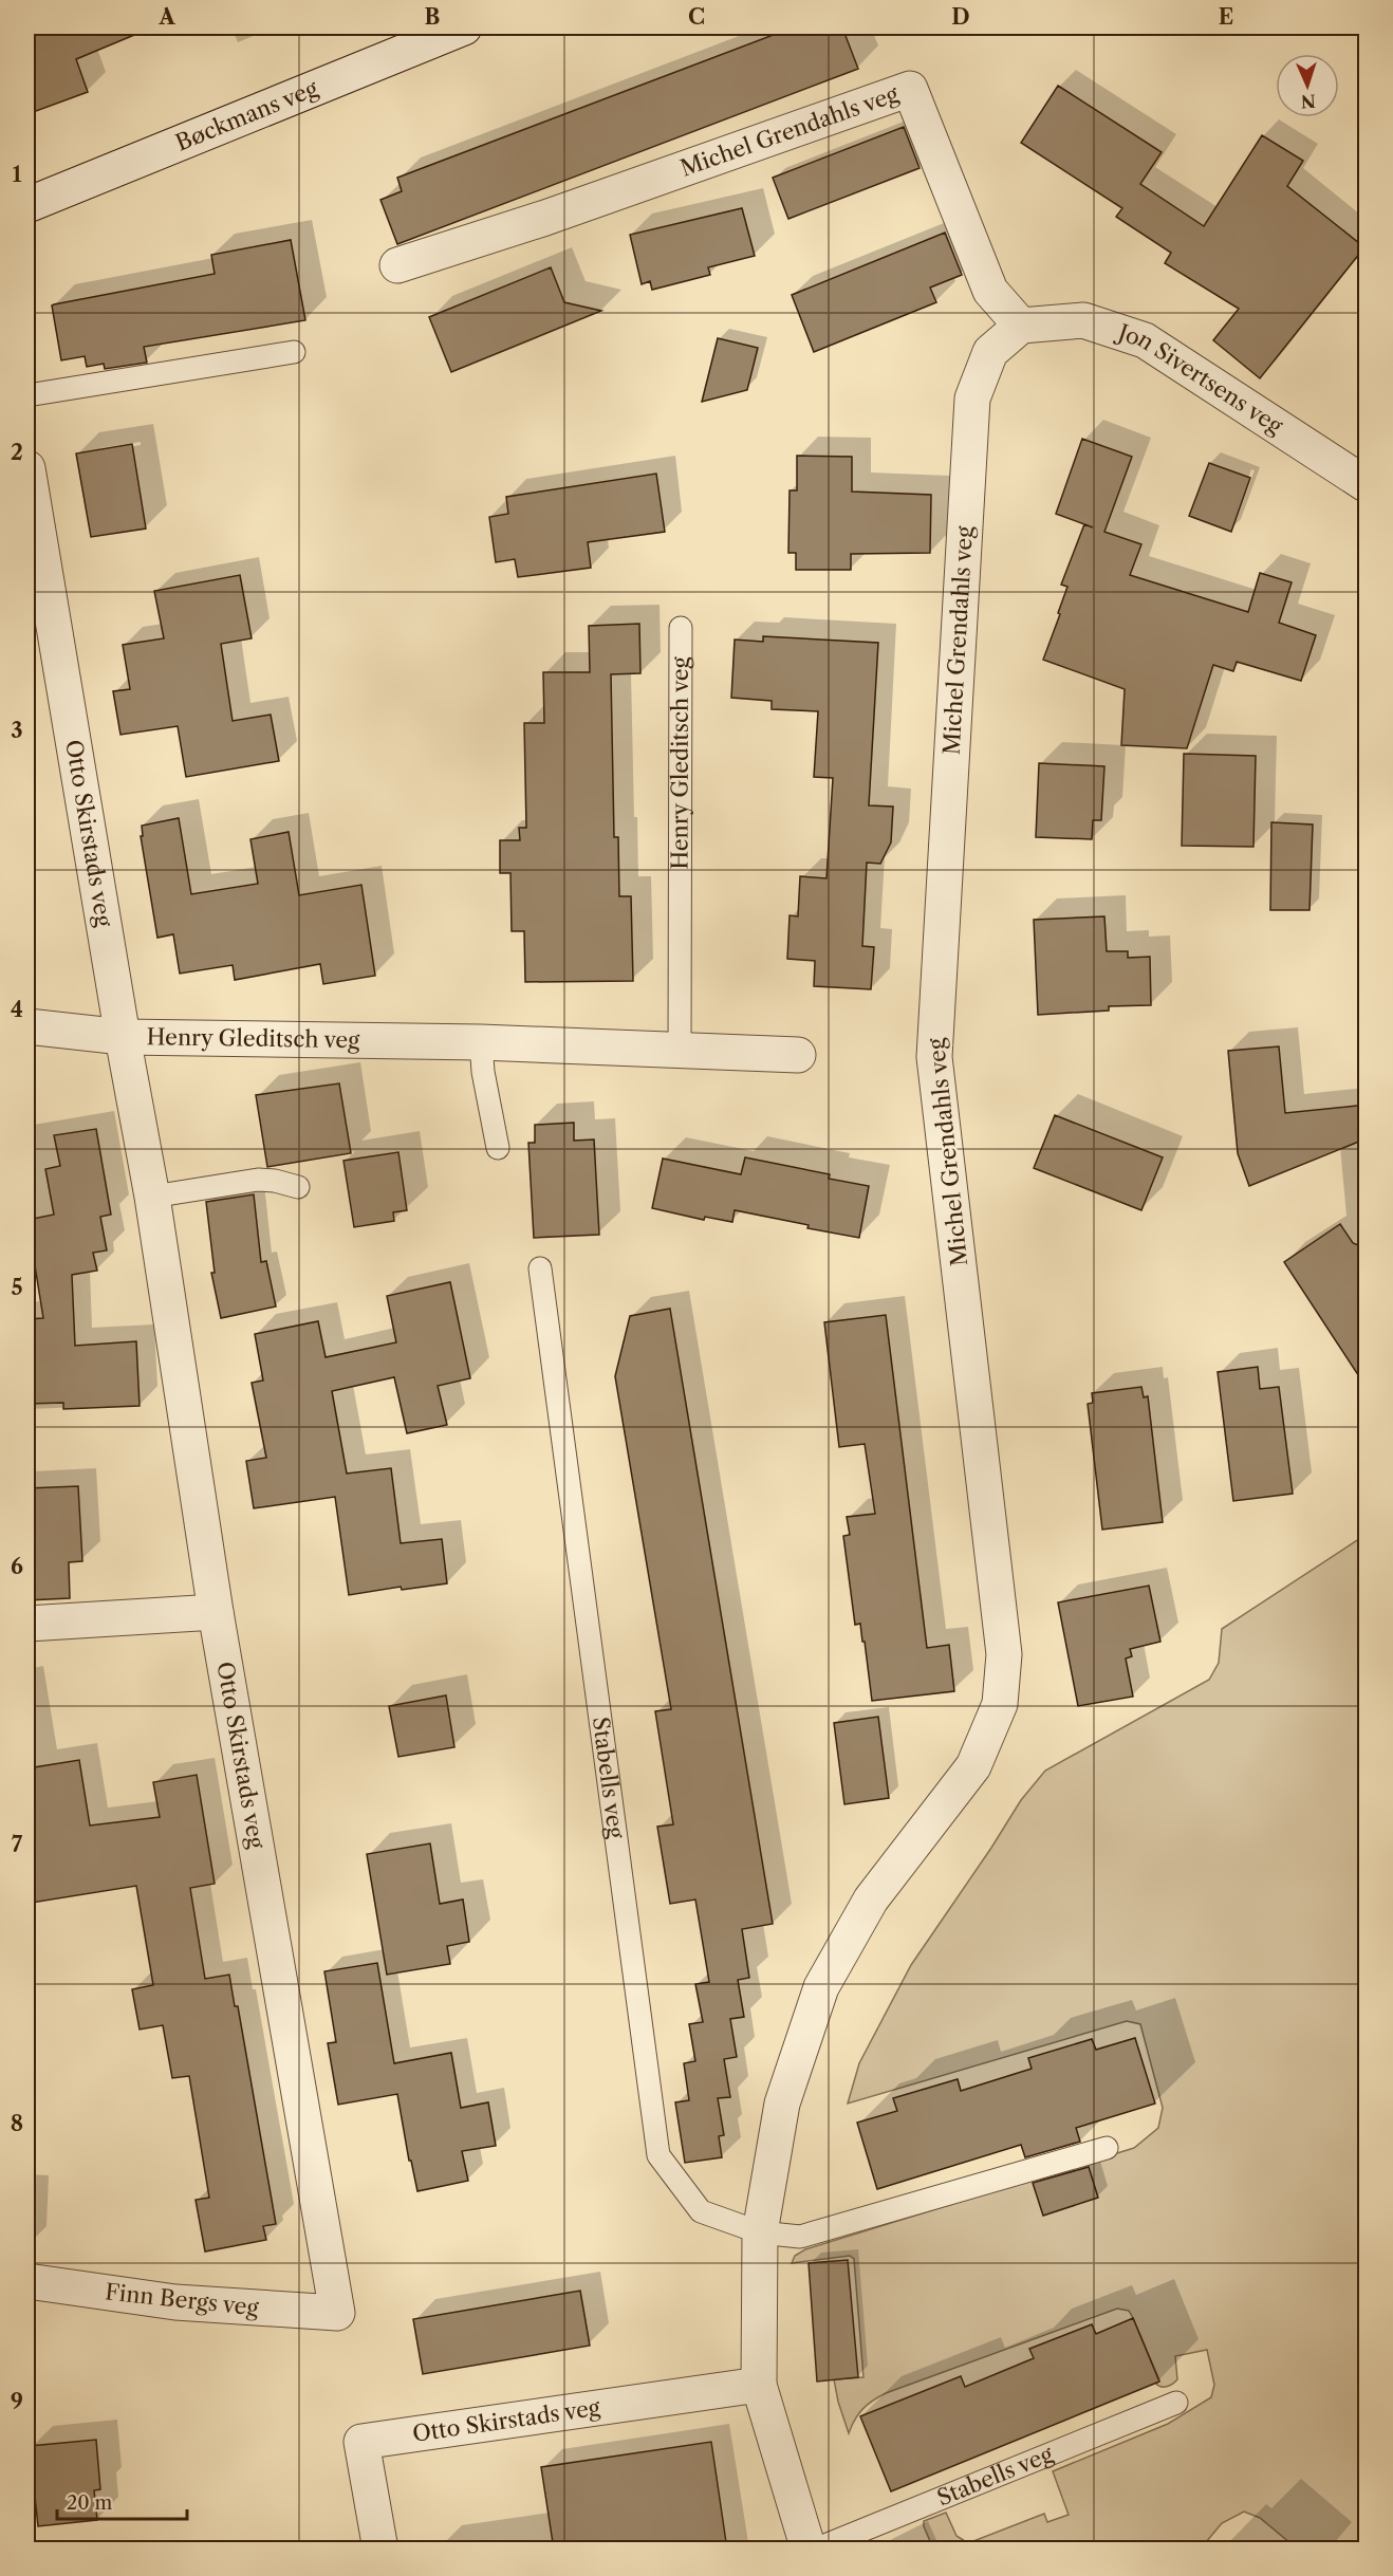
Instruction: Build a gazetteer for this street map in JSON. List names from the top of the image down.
{
  "streets": {
    "street": [
      "Bøckmans veg",
      "Michel Grendahls veg",
      "Jon Sivertsens veg",
      "Henry Gleditsch veg",
      "Otto Skirstads veg",
      "Finn Bergs veg"
    ],
    "lane": ["Stabells veg"]
  },
  "crossings": [
    ["Michel Grendahls veg", "Jon Sivertsens veg"],
    ["Michel Grendahls veg", "Stabells veg"],
    ["Henry Gleditsch veg", "Otto Skirstads veg"],
    ["Otto Skirstads veg", "Finn Bergs veg"]
  ],
  "scale_bar": "20 m",
  "north": "bottom",
  "grid": {
    "columns": [
      "A",
      "B",
      "C",
      "D",
      "E"
    ],
    "rows": [
      "1",
      "2",
      "3",
      "4",
      "5",
      "6",
      "7",
      "8",
      "9"
    ]
  }
}
